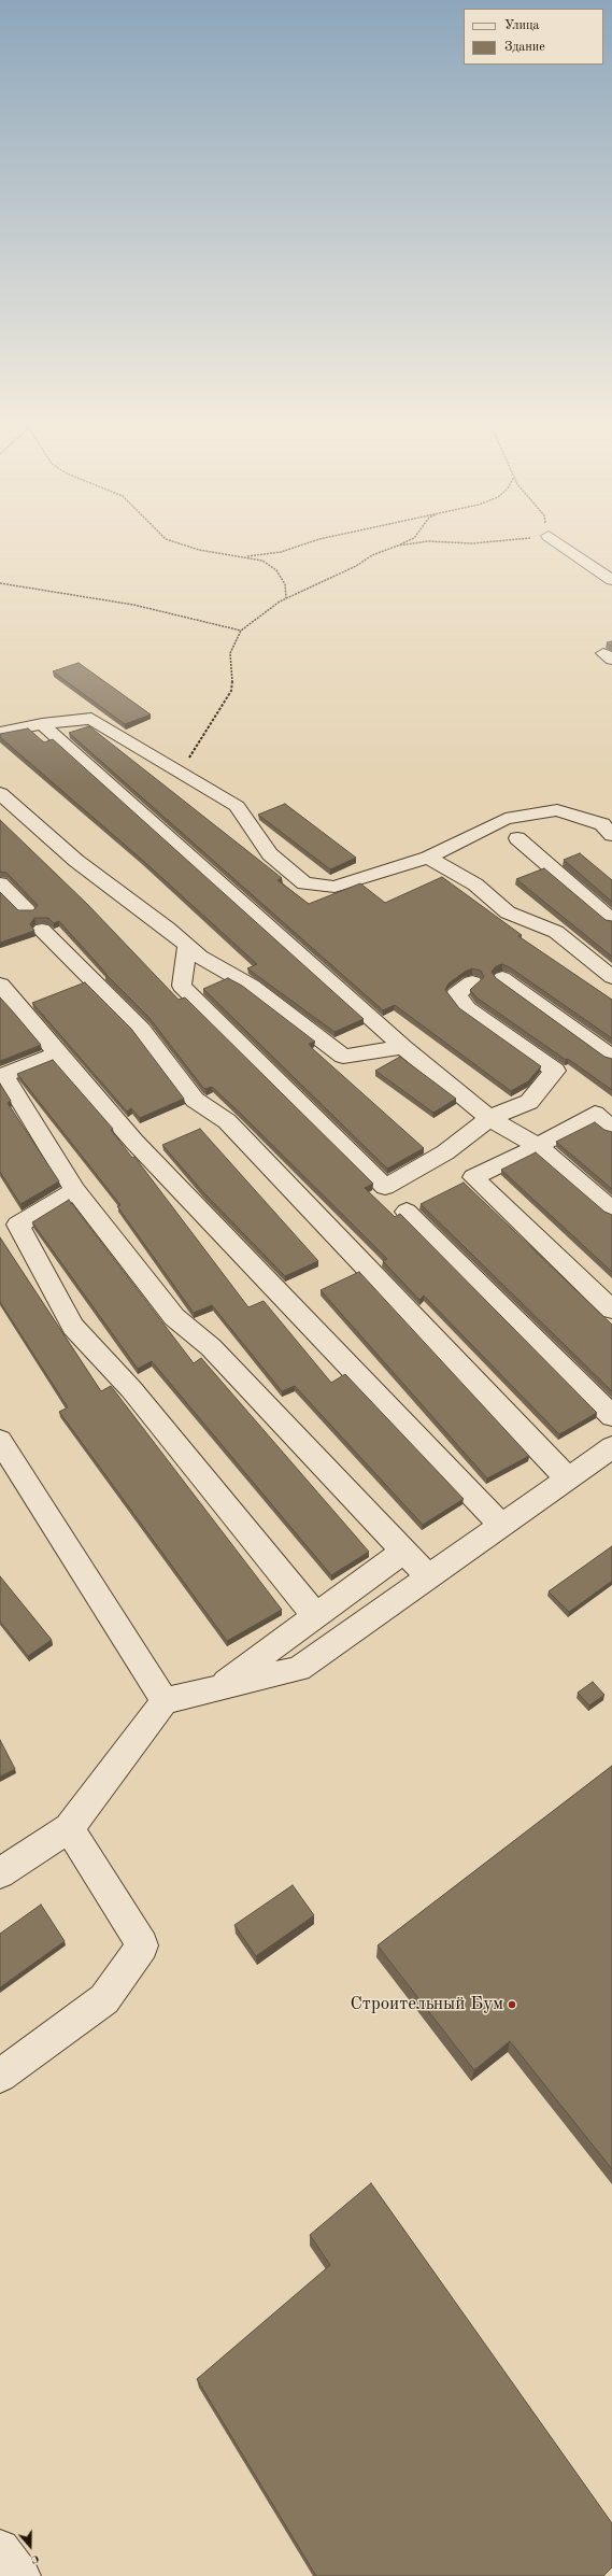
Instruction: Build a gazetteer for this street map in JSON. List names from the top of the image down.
{
  "places": ["Строительный Бум"],
  "legend": ["Улица", "Здание"],
  "north": "bottom"
}
